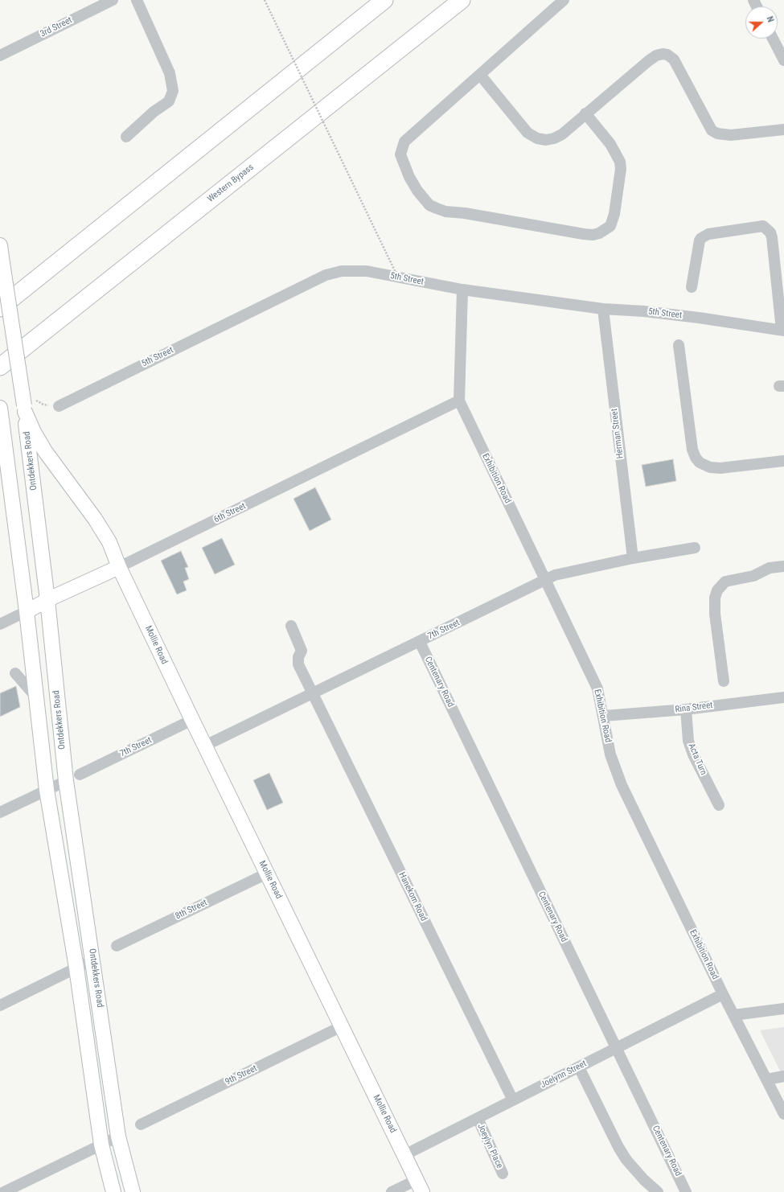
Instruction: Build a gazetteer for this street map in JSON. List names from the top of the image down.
{
  "streets": {
    "highway": ["Western Bypass"],
    "main road": ["Ontdekkers Road", "6th Street", "Mollie Road"],
    "street": [
      "3rd Street",
      "5th Street",
      "Herman Street",
      "Exhibition Road",
      "7th Street",
      "Centenary Road",
      "Rina Street",
      "Acta Turn",
      "Hanekom Road",
      "8th Street",
      "Joelynn Street",
      "9th Street",
      "Joeylyn Place"
    ]
  },
  "crossings": [
    ["5th Street", "Herman Street"],
    ["5th Street", "Exhibition Road"],
    ["Herman Street", "7th Street"],
    ["Ontdekkers Road", "6th Street"],
    ["Ontdekkers Road", "Mollie Road"],
    ["Exhibition Road", "6th Street"],
    ["Exhibition Road", "7th Street"],
    ["Exhibition Road", "Rina Street"],
    ["Exhibition Road", "Joelynn Street"],
    ["6th Street", "Mollie Road"],
    ["7th Street", "Mollie Road"],
    ["7th Street", "Centenary Road"],
    ["7th Street", "Hanekom Road"],
    ["Mollie Road", "8th Street"],
    ["Mollie Road", "Joelynn Street"],
    ["Mollie Road", "9th Street"],
    ["Centenary Road", "Joelynn Street"],
    ["Rina Street", "Acta Turn"],
    ["Hanekom Road", "Joelynn Street"],
    ["Joelynn Street", "Joeylyn Place"]
  ],
  "north": "right"
}
